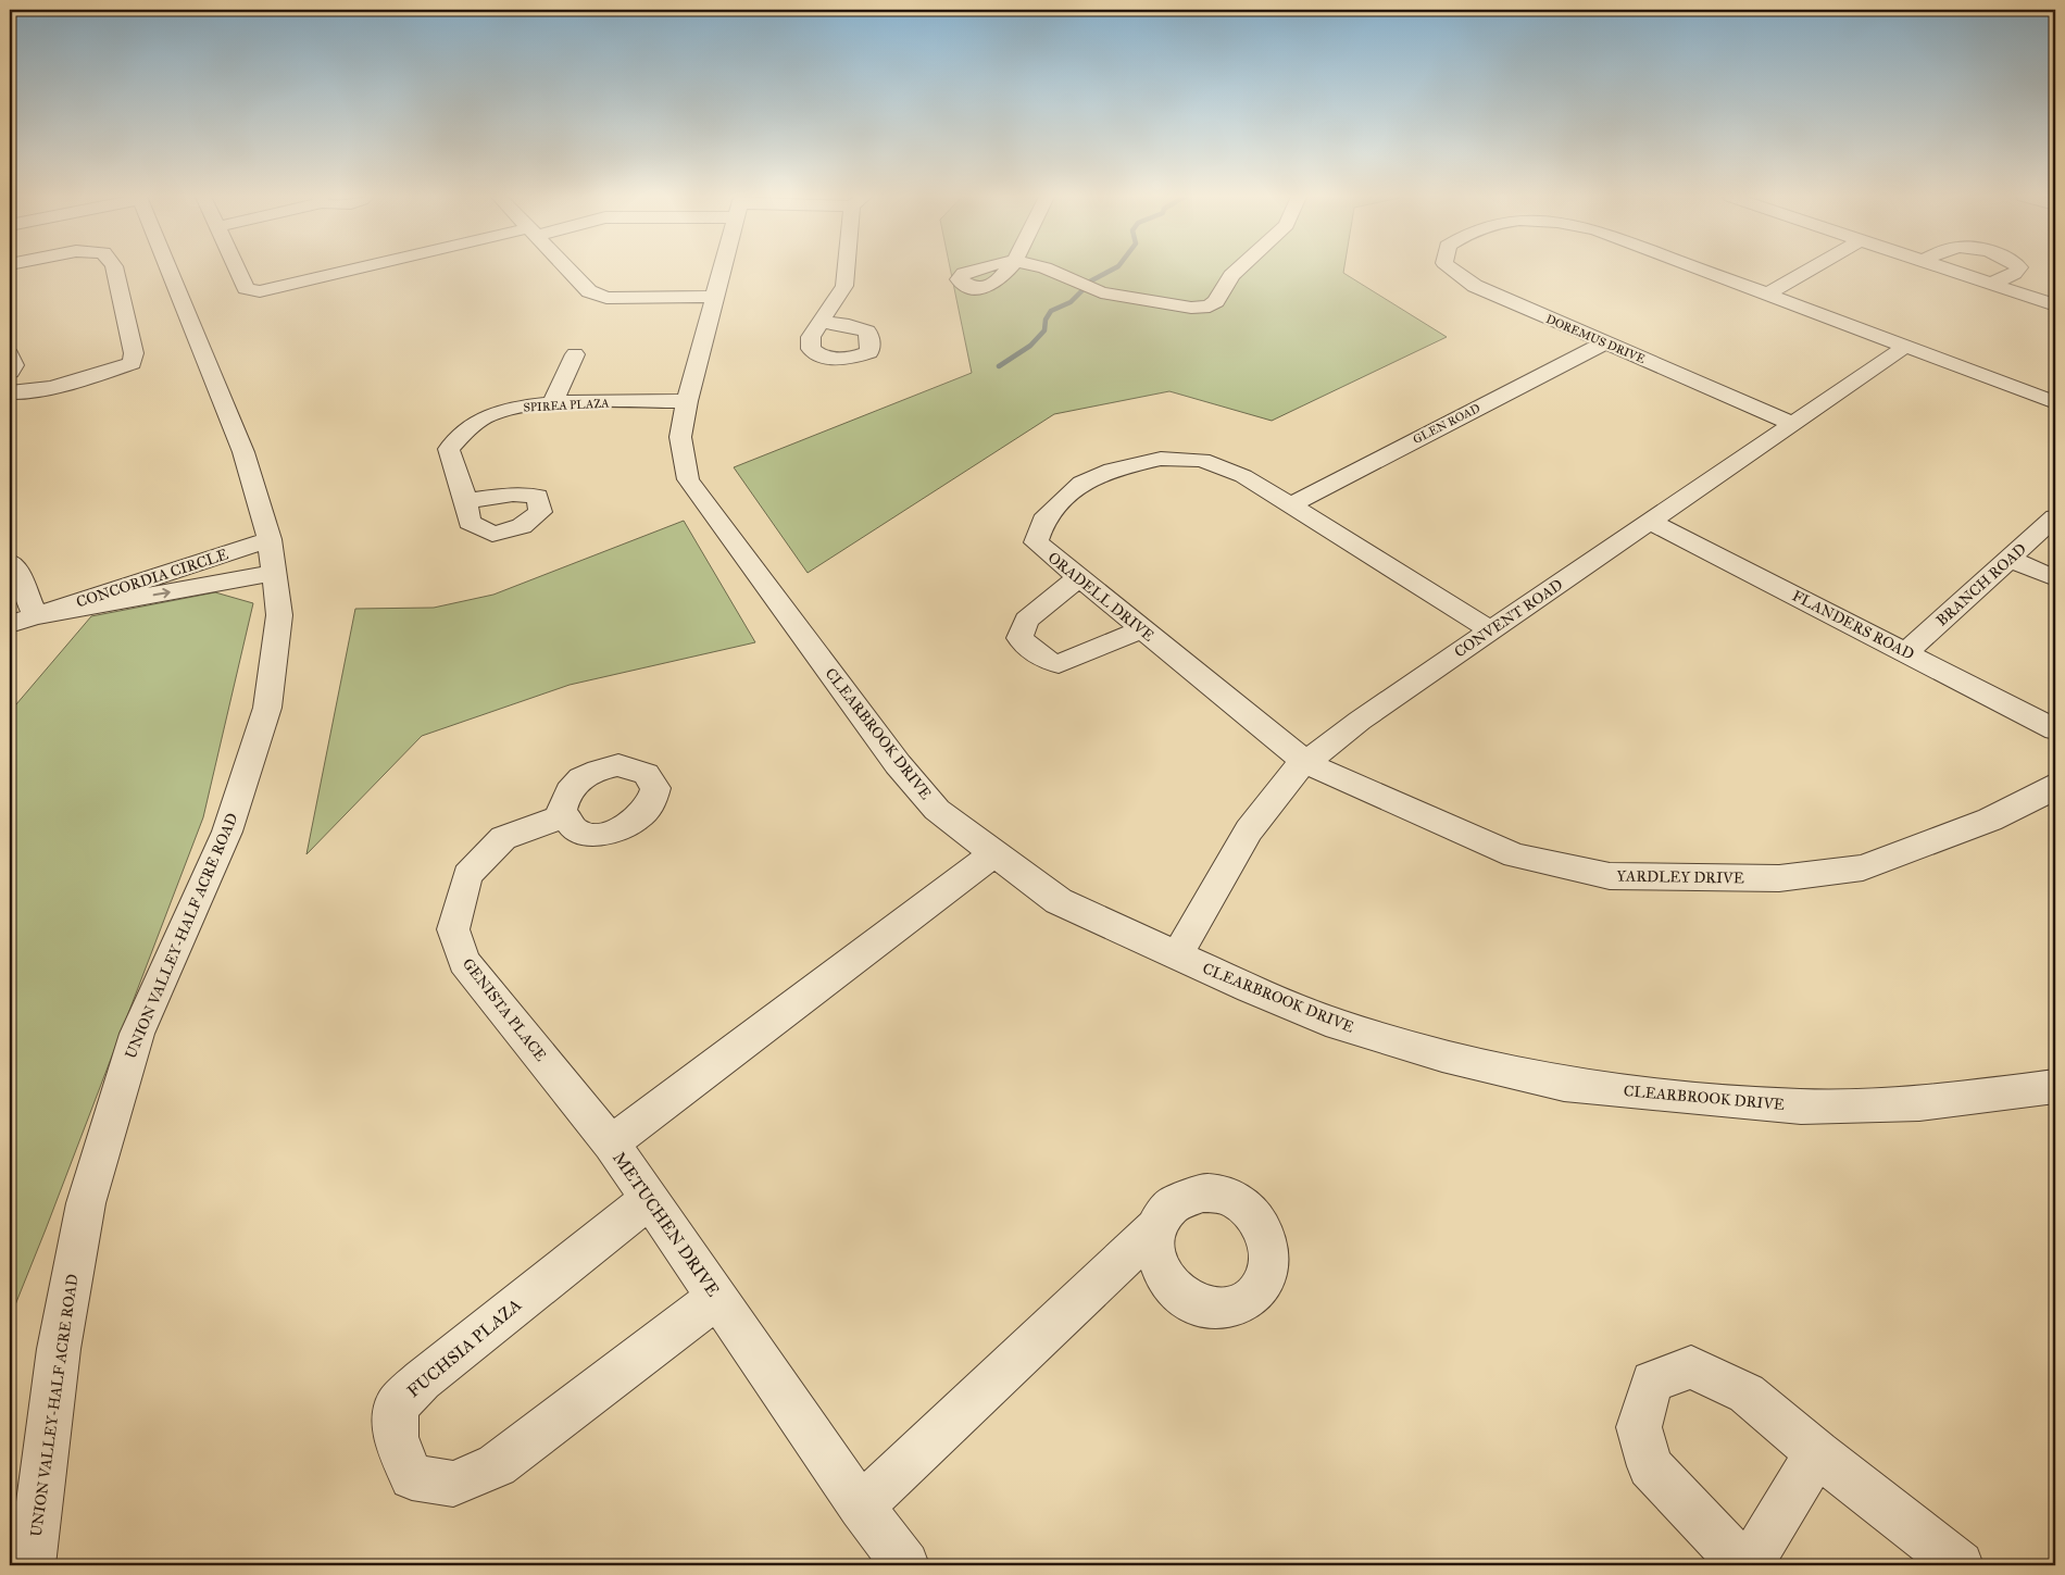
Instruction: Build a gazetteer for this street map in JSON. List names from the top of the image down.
{
  "streets": {
    "street": [
      "DOREMUS DRIVE",
      "SPIREA PLAZA",
      "GLEN ROAD",
      "CONCORDIA CIRCLE",
      "BRANCH ROAD",
      "ORADELL DRIVE",
      "CONVENT ROAD",
      "FLANDERS ROAD",
      "CLEARBROOK DRIVE",
      "YARDLEY DRIVE",
      "UNION VALLEY-HALF ACRE ROAD",
      "GENISTA PLACE",
      "METUCHEN DRIVE",
      "FUCHSIA PLAZA"
    ]
  },
  "crossings": [
    ["DOREMUS DRIVE", "GLEN ROAD"],
    ["DOREMUS DRIVE", "CONVENT ROAD"],
    ["SPIREA PLAZA", "CLEARBROOK DRIVE"],
    ["GLEN ROAD", "ORADELL DRIVE"],
    ["CONCORDIA CIRCLE", "UNION VALLEY-HALF ACRE ROAD"],
    ["BRANCH ROAD", "FLANDERS ROAD"],
    ["ORADELL DRIVE", "CONVENT ROAD"],
    ["ORADELL DRIVE", "YARDLEY DRIVE"],
    ["CONVENT ROAD", "FLANDERS ROAD"],
    ["CONVENT ROAD", "CLEARBROOK DRIVE"],
    ["CONVENT ROAD", "YARDLEY DRIVE"],
    ["CLEARBROOK DRIVE", "METUCHEN DRIVE"],
    ["GENISTA PLACE", "METUCHEN DRIVE"],
    ["METUCHEN DRIVE", "FUCHSIA PLAZA"]
  ]
}
